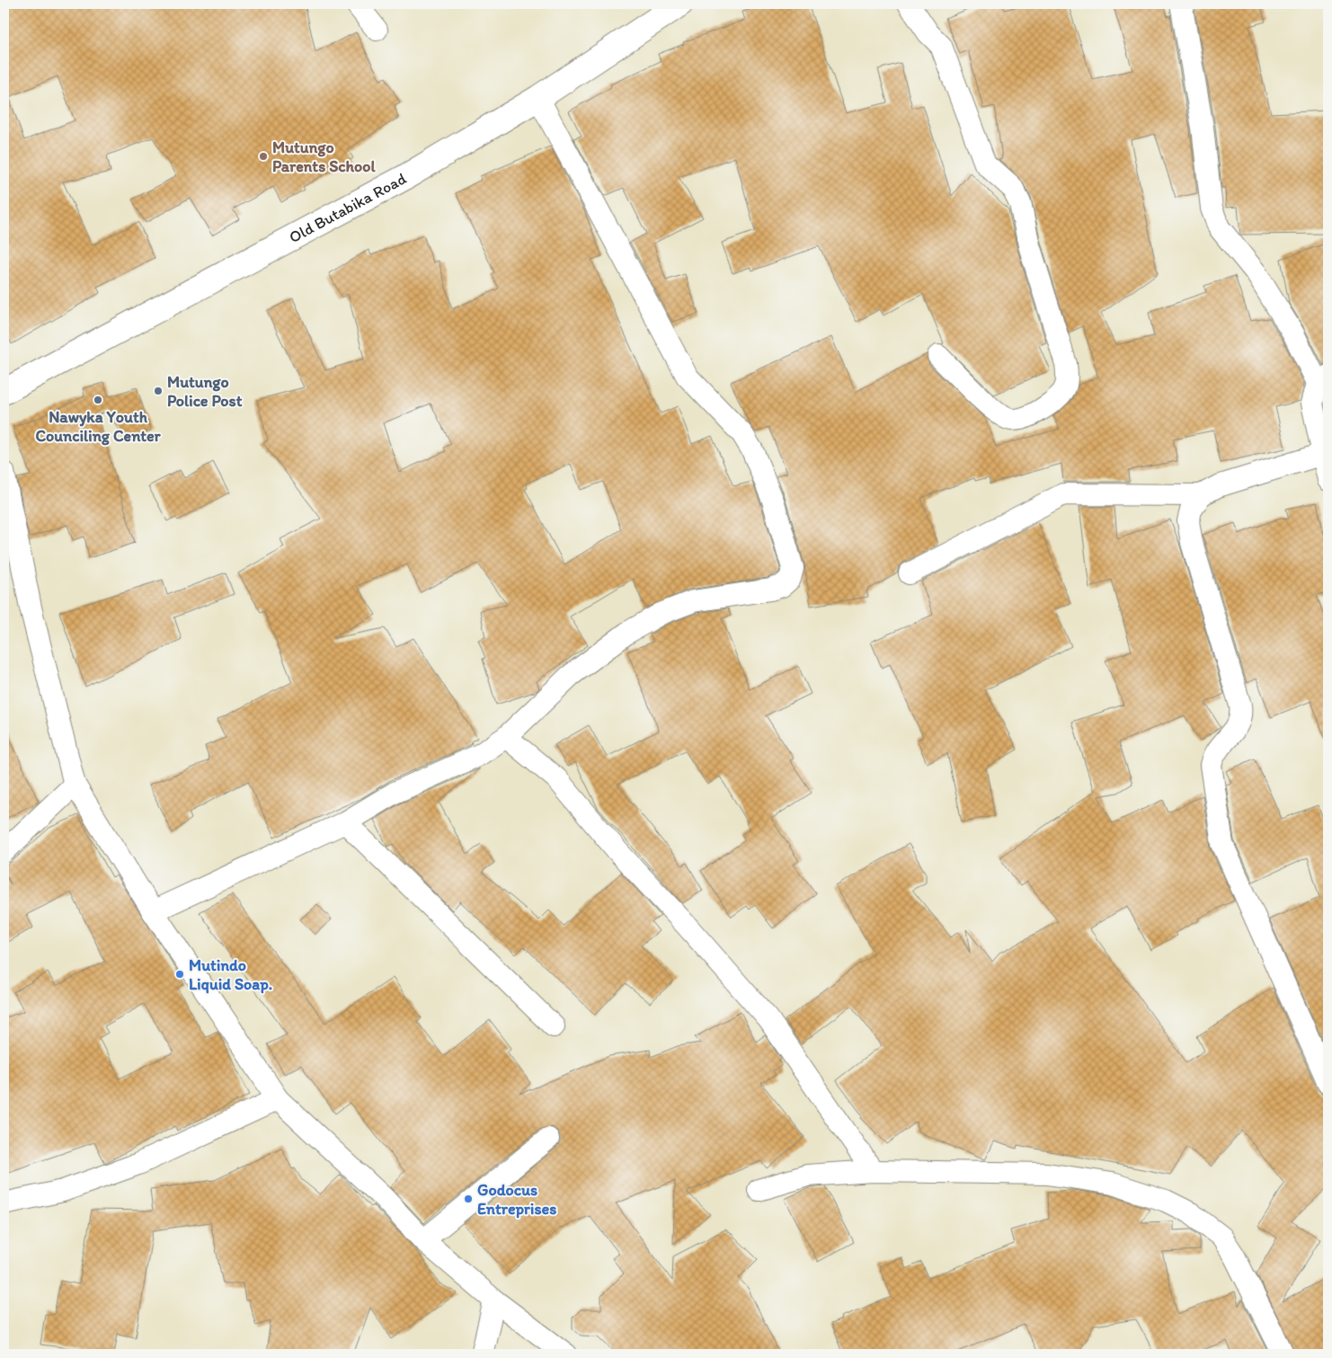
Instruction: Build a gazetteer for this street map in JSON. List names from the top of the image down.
{
  "streets": {
    "main road": ["Old Butabika Road"]
  },
  "places": [
    "Mutungo Parents School",
    "Mutungo Police Post",
    "Nawyka Youth Counciling Center",
    "Mutindo Liquid Soap.",
    "Godocus Entreprises"
  ]
}
